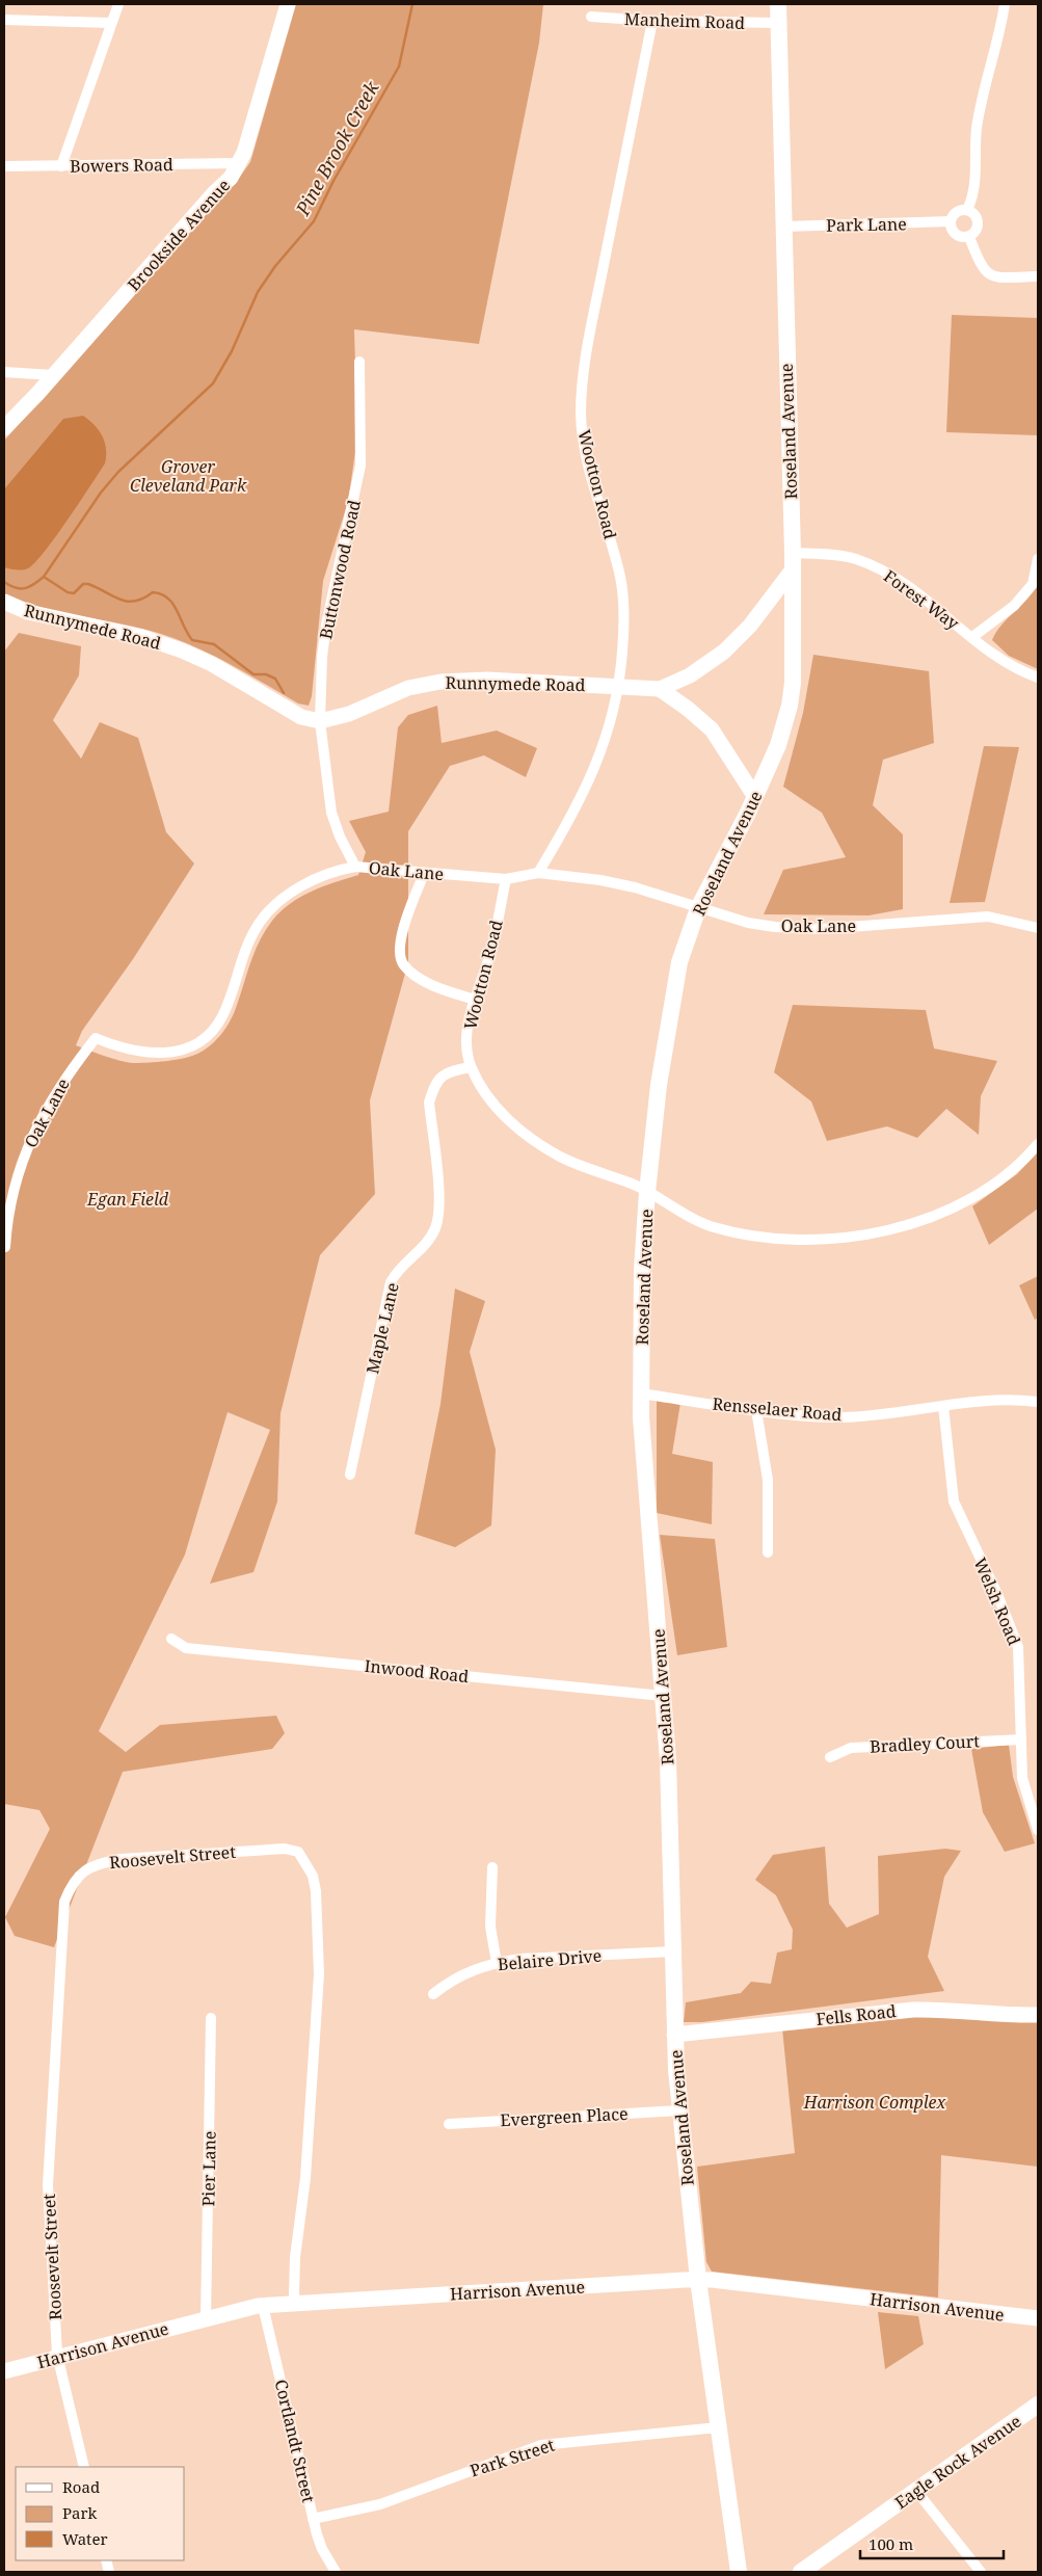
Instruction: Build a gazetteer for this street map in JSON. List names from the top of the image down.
{
  "streets": {
    "main road": ["Roseland Avenue", "Eagle Rock Avenue"],
    "street": [
      "Manheim Road",
      "Bowers Road",
      "Park Lane",
      "Brookside Avenue",
      "Wootton Road",
      "Buttonwood Road",
      "Forest Way",
      "Runnymede Road",
      "Oak Lane",
      "Maple Lane",
      "Rensselaer Road",
      "Welsh Road",
      "Inwood Road",
      "Bradley Court",
      "Roosevelt Street",
      "Belaire Drive",
      "Fells Road",
      "Evergreen Place",
      "Pier Lane",
      "Harrison Avenue",
      "Cortlandt Street",
      "Park Street"
    ]
  },
  "crossings": [
    ["Manheim Road", "Roseland Avenue"],
    ["Manheim Road", "Wootton Road"],
    ["Bowers Road", "Brookside Avenue"],
    ["Park Lane", "Roseland Avenue"],
    ["Roseland Avenue", "Wootton Road"],
    ["Roseland Avenue", "Forest Way"],
    ["Roseland Avenue", "Runnymede Road"],
    ["Roseland Avenue", "Oak Lane"],
    ["Roseland Avenue", "Rensselaer Road"],
    ["Roseland Avenue", "Inwood Road"],
    ["Roseland Avenue", "Belaire Drive"],
    ["Roseland Avenue", "Fells Road"],
    ["Roseland Avenue", "Evergreen Place"],
    ["Roseland Avenue", "Harrison Avenue"],
    ["Roseland Avenue", "Park Street"],
    ["Wootton Road", "Runnymede Road"],
    ["Wootton Road", "Oak Lane"],
    ["Wootton Road", "Maple Lane"],
    ["Buttonwood Road", "Runnymede Road"],
    ["Buttonwood Road", "Oak Lane"],
    ["Forest Way", "Runnymede Road"],
    ["Rensselaer Road", "Welsh Road"],
    ["Welsh Road", "Bradley Court"],
    ["Roosevelt Street", "Harrison Avenue"],
    ["Pier Lane", "Harrison Avenue"],
    ["Harrison Avenue", "Cortlandt Street"],
    ["Cortlandt Street", "Park Street"]
  ],
  "water": ["Pine Brook Creek"],
  "parks": ["Grover Cleveland Park", "Egan Field", "Harrison Complex"],
  "legend": ["Road", "Park", "Water"],
  "scale_bar": "100 m"
}
